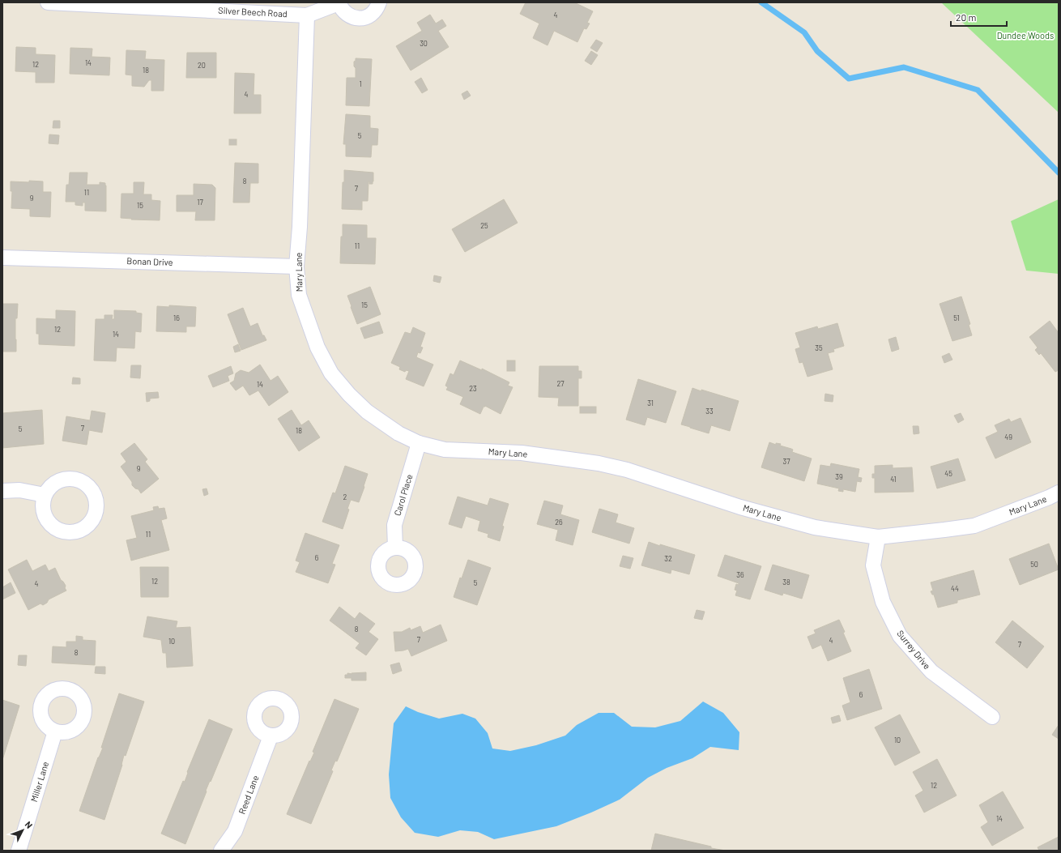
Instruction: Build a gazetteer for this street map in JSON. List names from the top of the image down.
{
  "streets": {
    "street": [
      "Silver Beech Road",
      "Bonan Drive",
      "Mary Lane",
      "Carol Place",
      "Surrey Drive",
      "Miller Lane",
      "Reed Lane"
    ]
  },
  "crossings": [
    ["Silver Beech Road", "Mary Lane"],
    ["Bonan Drive", "Mary Lane"],
    ["Mary Lane", "Carol Place"],
    ["Mary Lane", "Surrey Drive"]
  ],
  "parks": ["Dundee Woods"],
  "house_numbers": [
    "4",
    "30",
    "14",
    "12",
    "20",
    "18",
    "1",
    "4",
    "5",
    "8",
    "7",
    "11",
    "9",
    "17",
    "15",
    "25",
    "11",
    "15",
    "16",
    "51",
    "12",
    "14",
    "35",
    "27",
    "14",
    "23",
    "31",
    "33",
    "7",
    "5",
    "18",
    "49",
    "37",
    "9",
    "45",
    "39",
    "41",
    "2",
    "26",
    "11",
    "6",
    "32",
    "50",
    "36",
    "12",
    "38",
    "5",
    "4",
    "44",
    "8",
    "7",
    "4",
    "10",
    "7",
    "8",
    "6",
    "10",
    "12",
    "14"
  ],
  "scale_bar": "20 m",
  "north": "top right"
}
